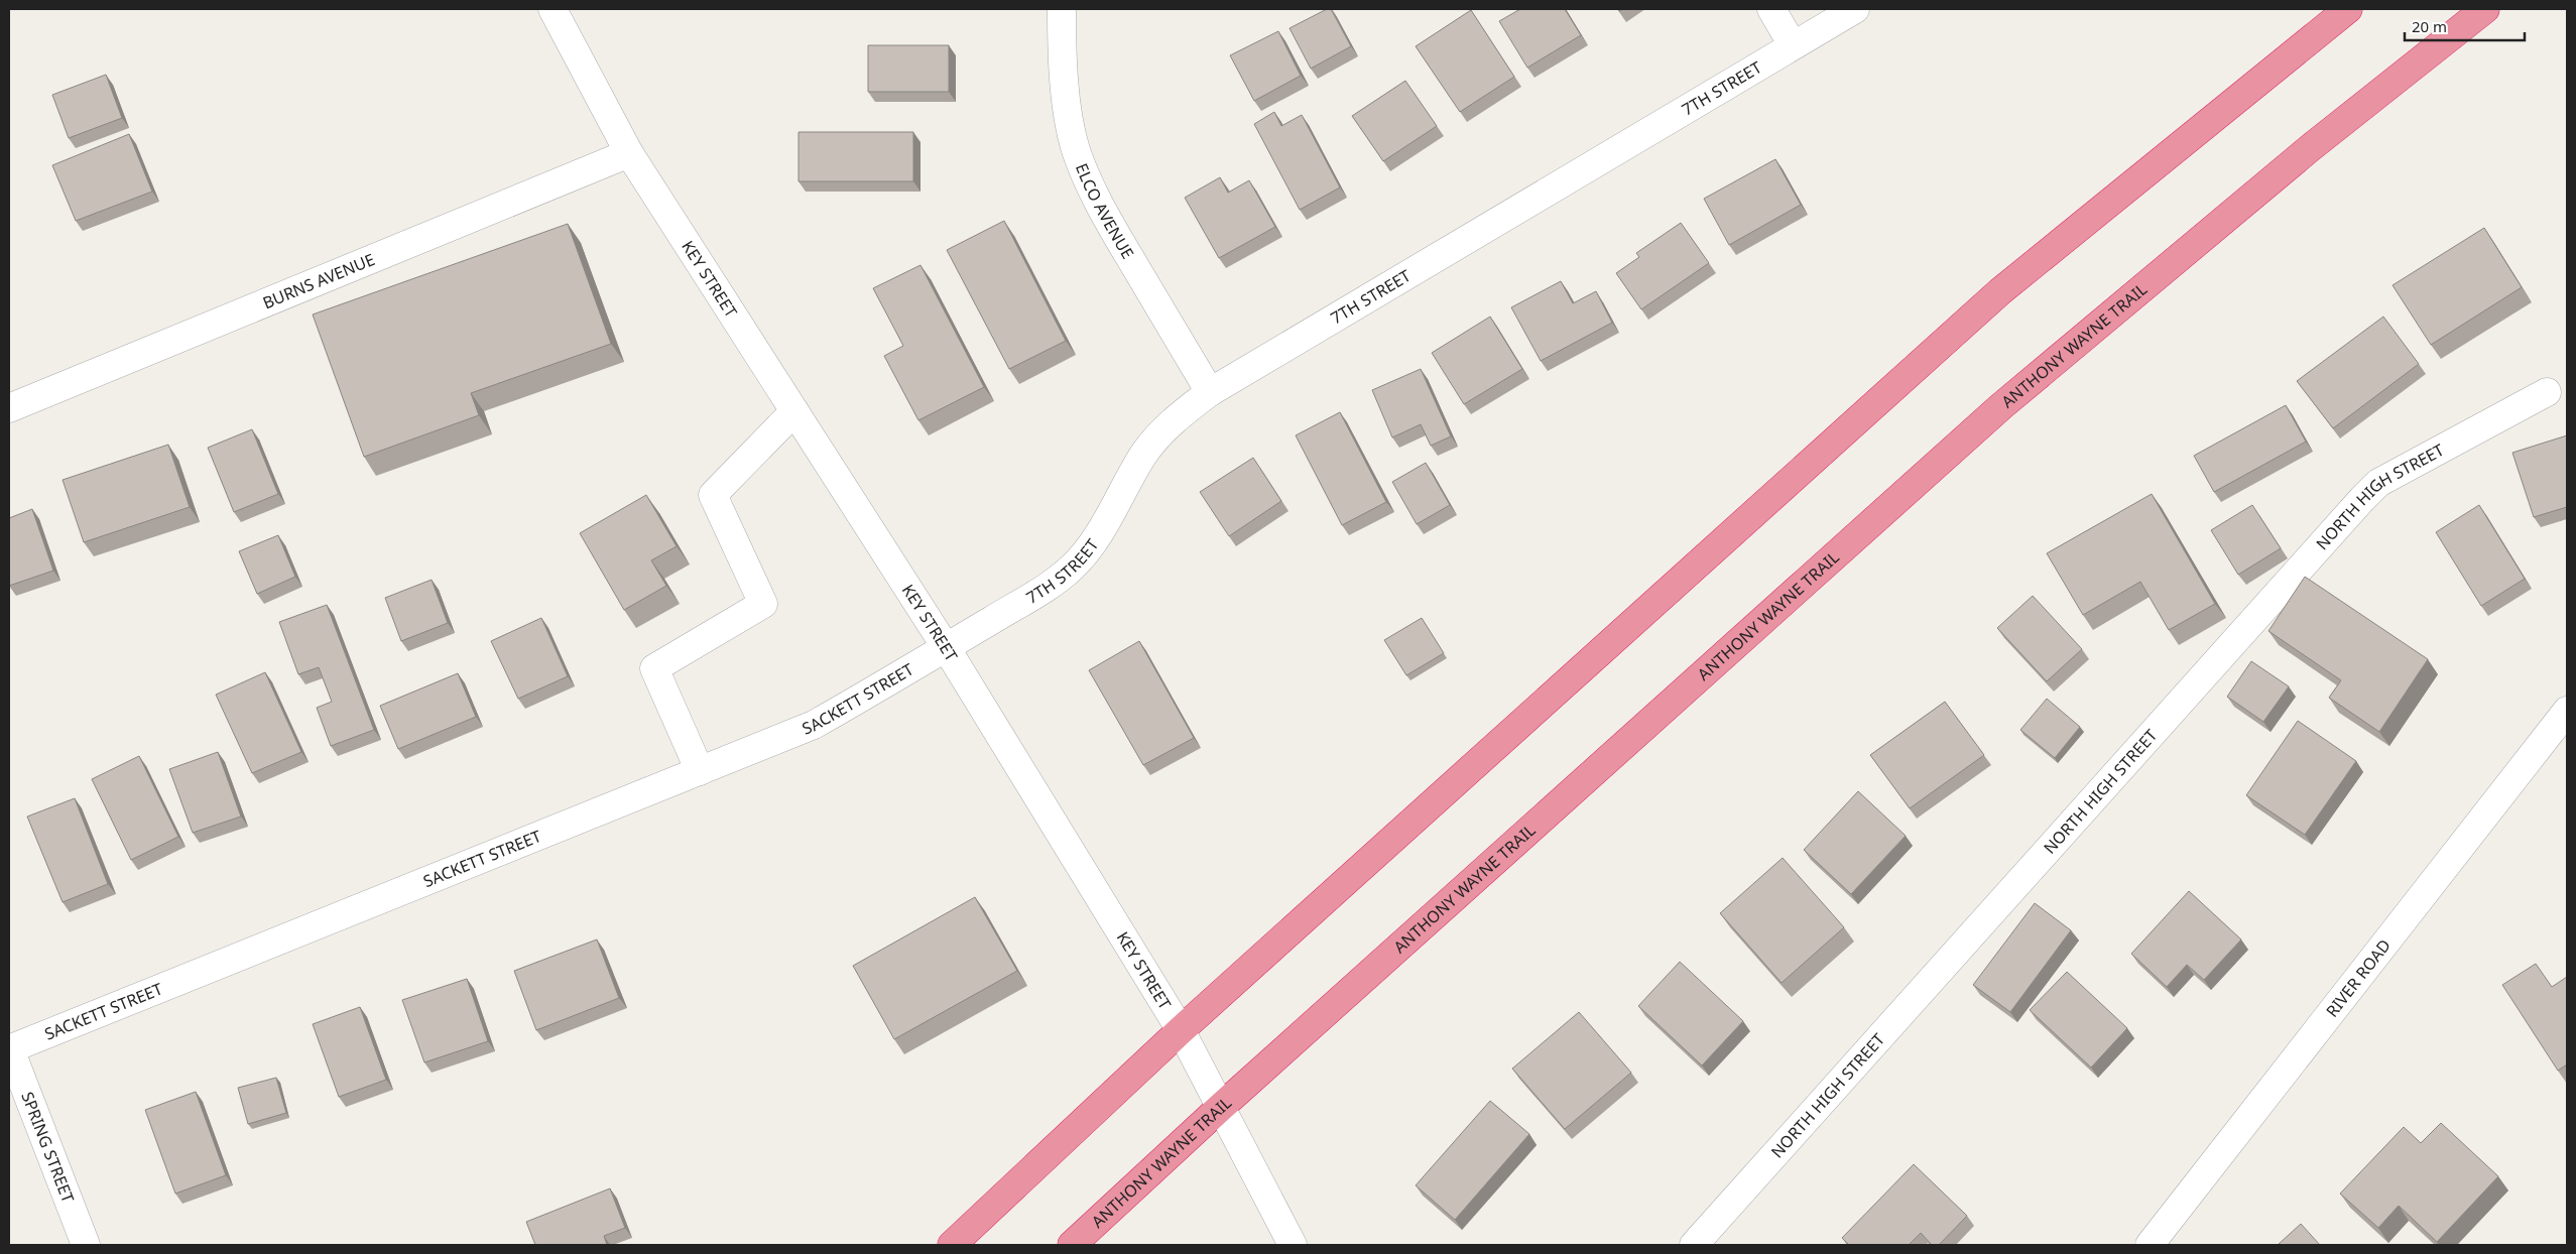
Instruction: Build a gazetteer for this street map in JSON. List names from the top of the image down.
{
  "streets": {
    "highway": ["ANTHONY WAYNE TRAIL"],
    "street": [
      "7TH STREET",
      "ELCO AVENUE",
      "KEY STREET",
      "BURNS AVENUE",
      "NORTH HIGH STREET",
      "SACKETT STREET",
      "RIVER ROAD",
      "SPRING STREET"
    ]
  },
  "crossings": [
    ["7TH STREET", "ELCO AVENUE"],
    ["7TH STREET", "KEY STREET"],
    ["7TH STREET", "SACKETT STREET"],
    ["KEY STREET", "BURNS AVENUE"],
    ["KEY STREET", "ANTHONY WAYNE TRAIL"],
    ["KEY STREET", "SACKETT STREET"],
    ["SACKETT STREET", "SPRING STREET"]
  ],
  "scale_bar": "20 m"
}
